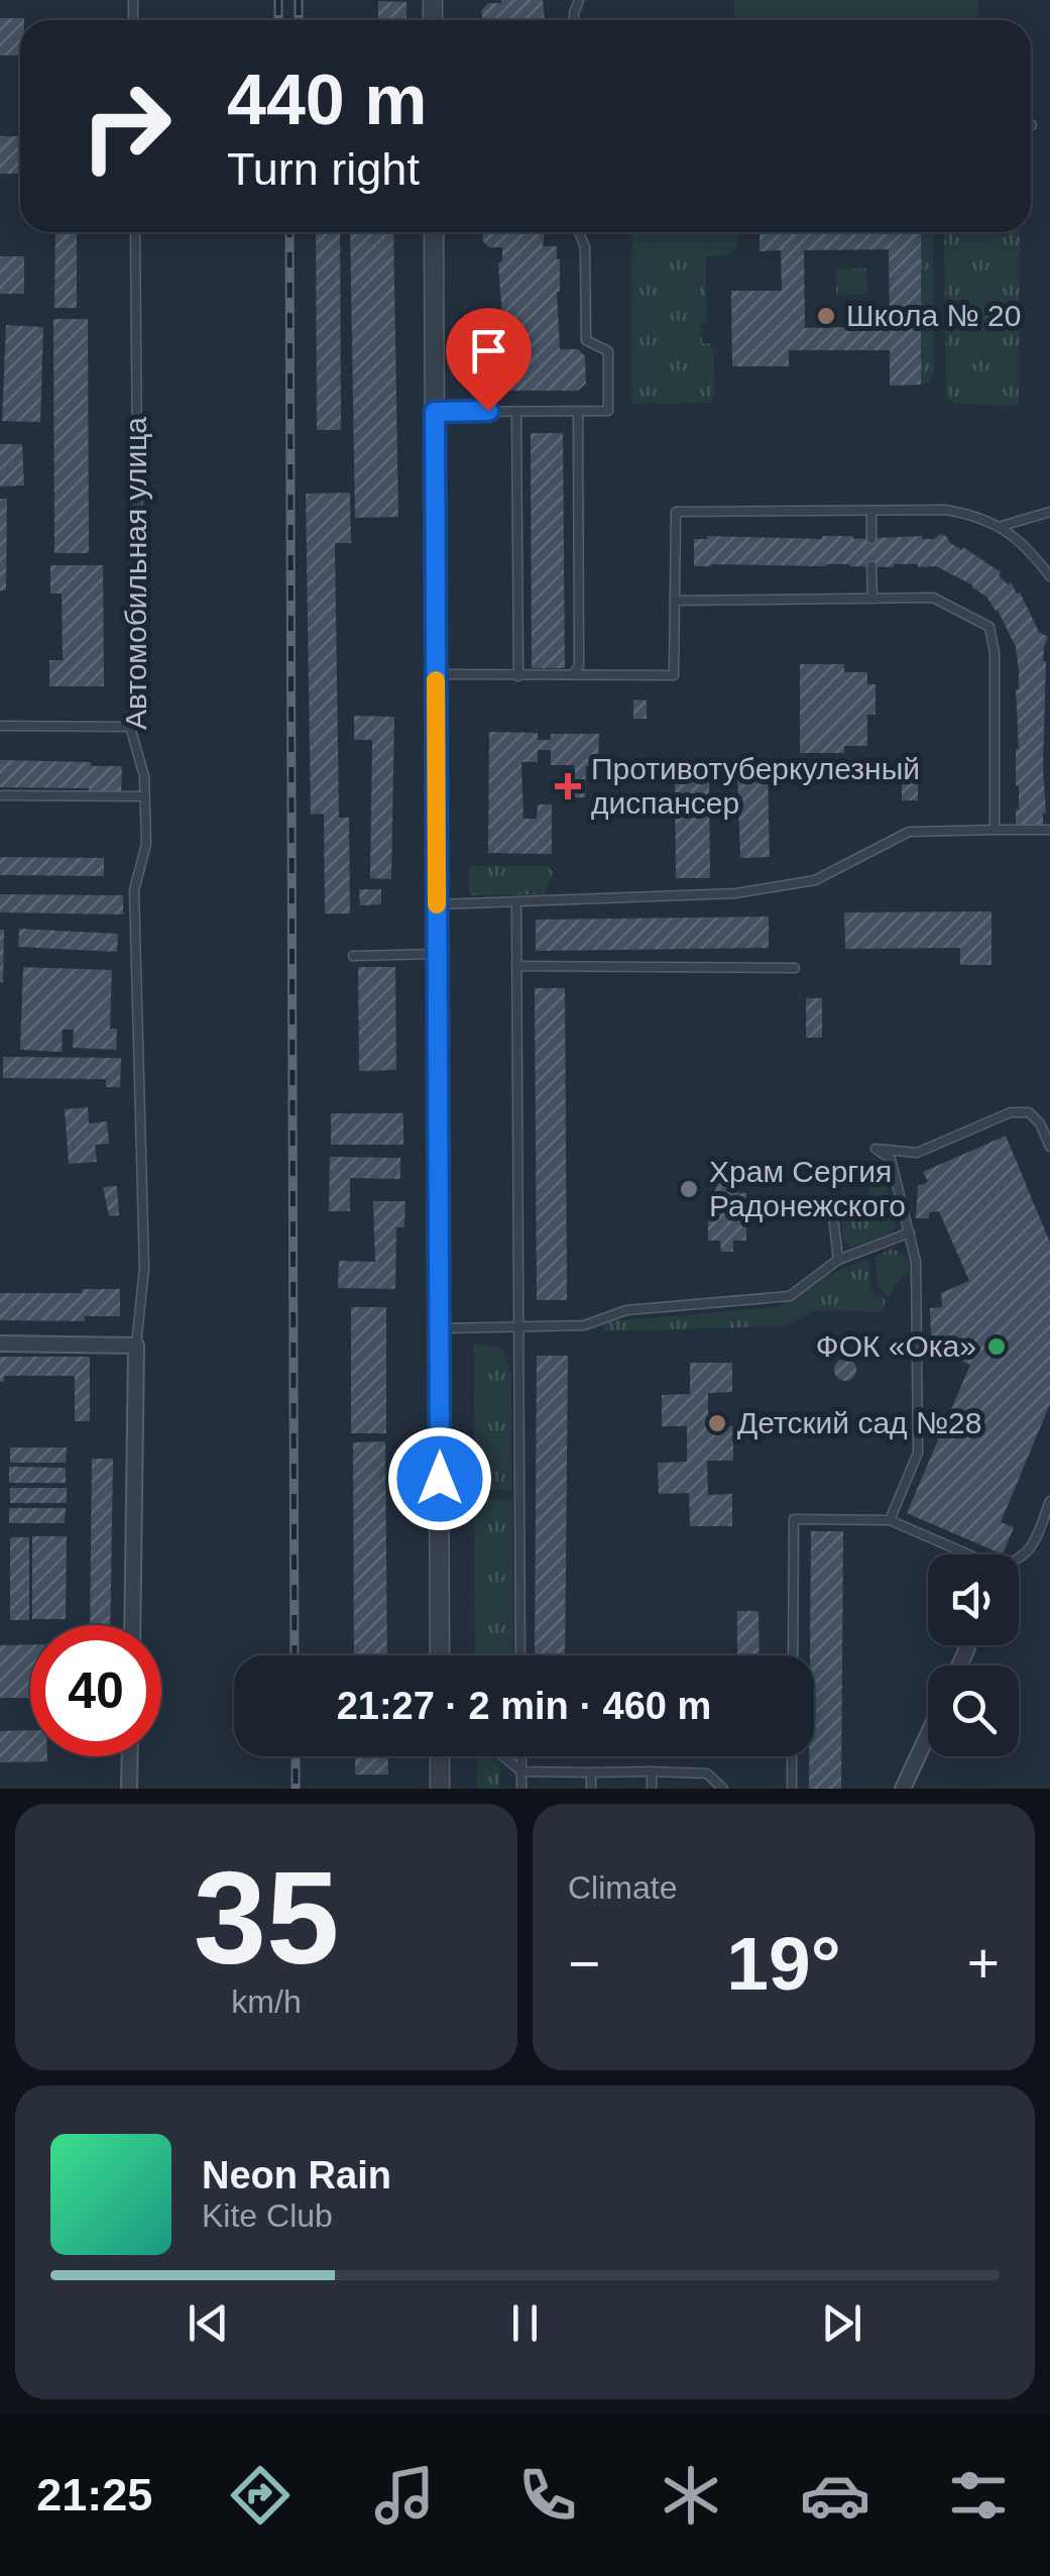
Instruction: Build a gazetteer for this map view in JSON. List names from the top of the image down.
{
  "streets": {
    "lane": ["Автомобильная улица"]
  },
  "places": {
    "other": [
      "Школа № 20",
      "Храм Сергия Радонежского",
      "ФОК «Ока»",
      "Детский сад №28"
    ],
    "health": ["Противотуберкулезный диспансер"]
  },
  "page": {
    "turn": ["440 m", "Turn right"],
    "limit": "40",
    "trip": "21:27 · 2 min · 460 m",
    "tile": [
      ["35", "km/h"],
      "Climate"
    ],
    "heat": ["−", "19°", "+"],
    "song": ["Neon Rain", "Kite Club"],
    "tabs": "21:25"
  }
}
